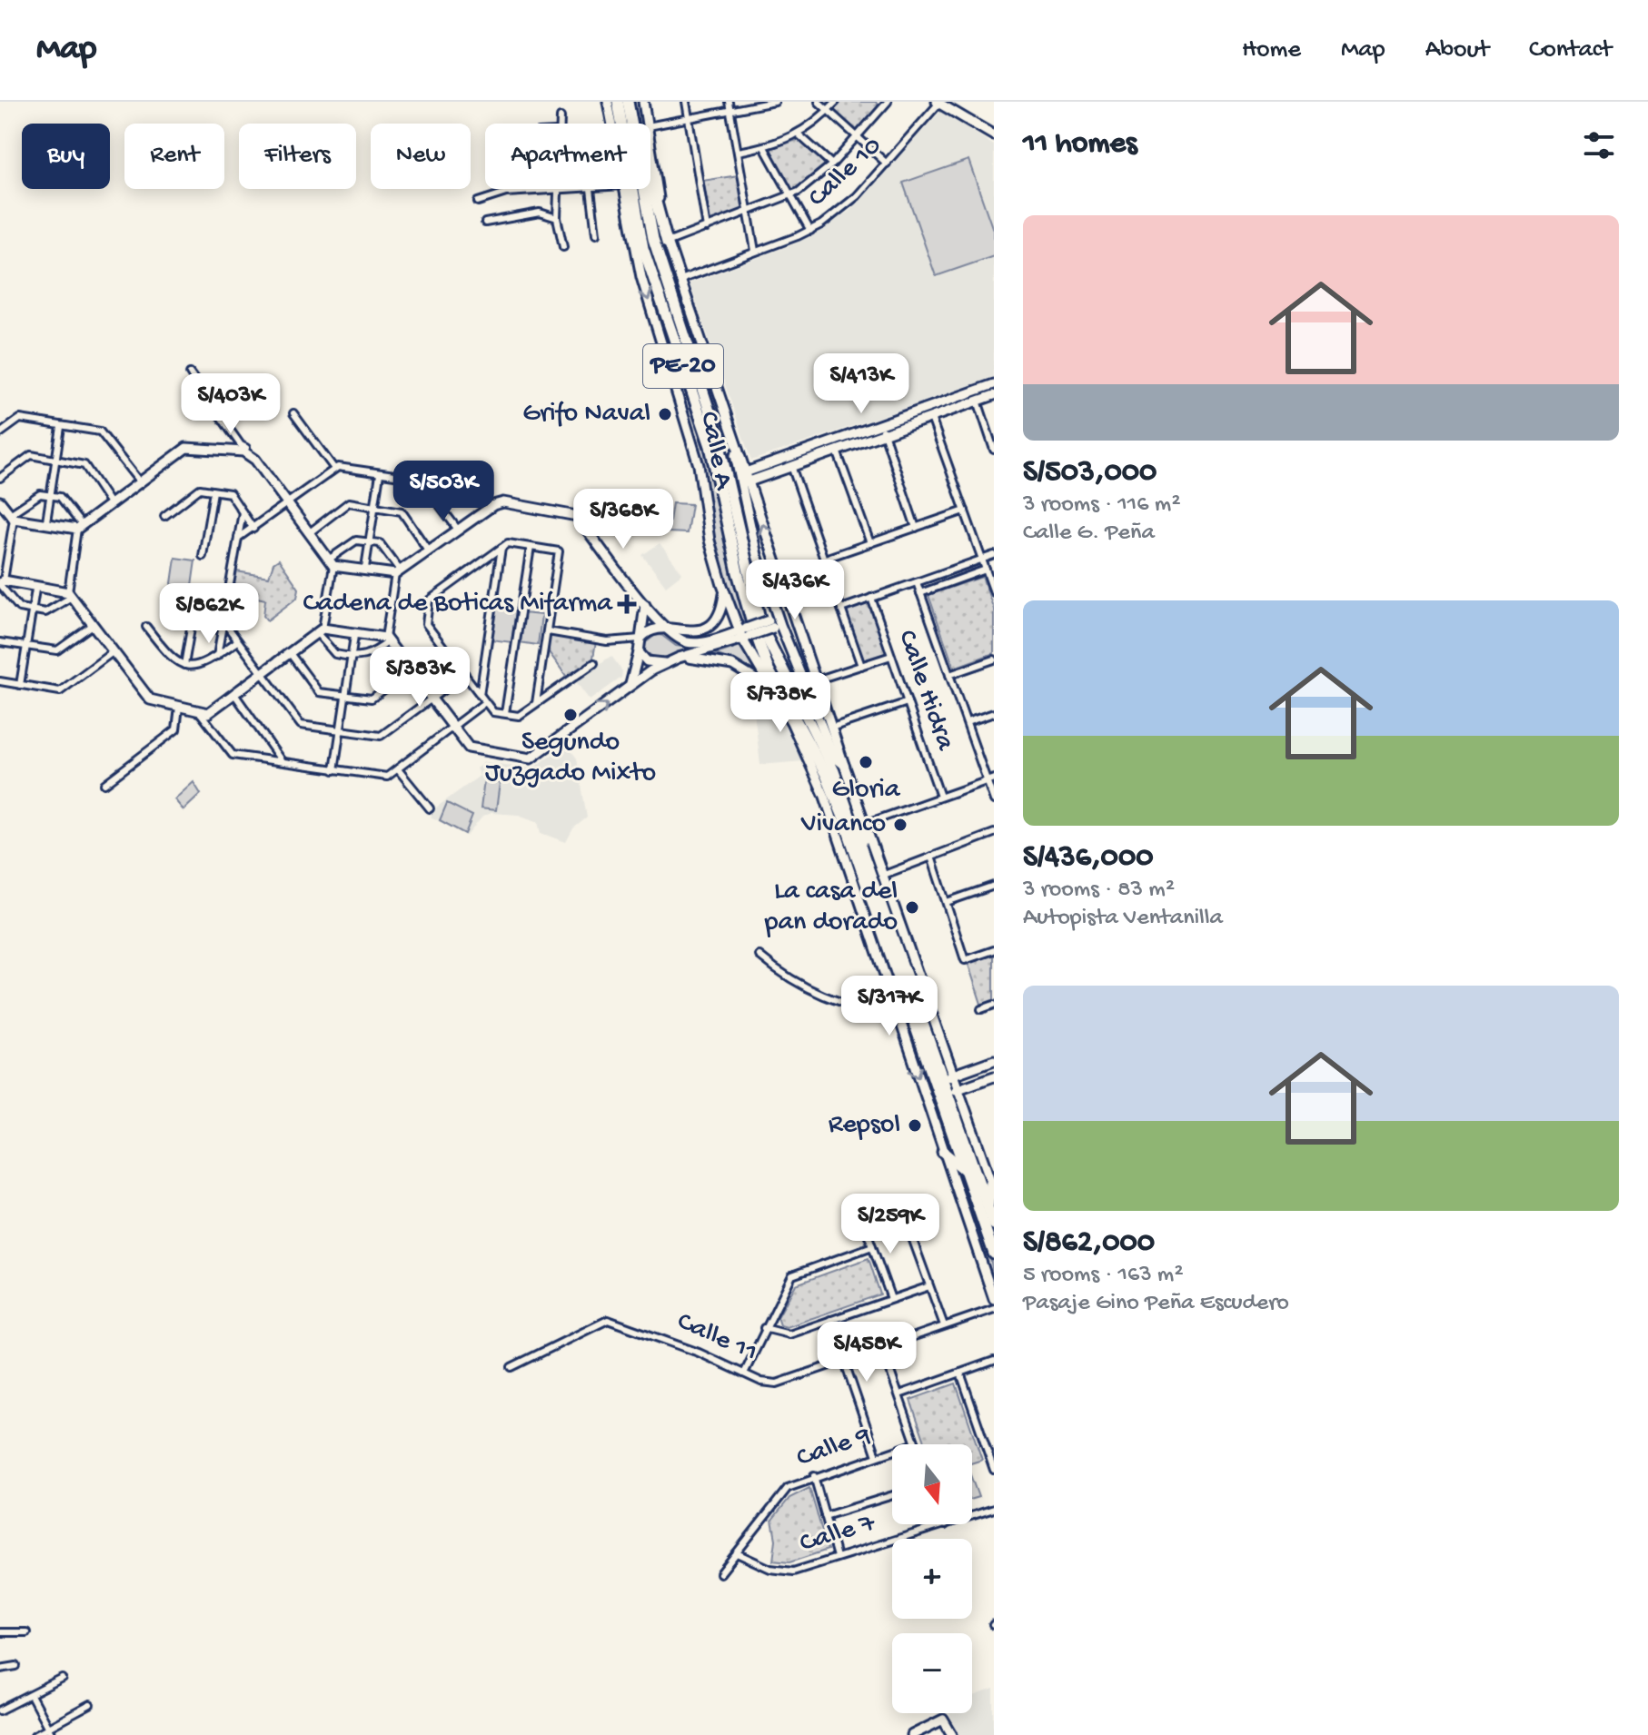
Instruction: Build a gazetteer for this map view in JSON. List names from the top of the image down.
{
  "streets": {
    "highway": ["PE-20"],
    "street": [
      "Calle 10",
      "Calle A",
      "Calle Hidra",
      "Calle 11",
      "Calle 9",
      "Calle 7"
    ]
  },
  "crossings": [
    ["PE-20", "Calle A"],
    ["Calle 9", "Calle 7"]
  ],
  "places": {
    "other": [
      "Grifo Naval",
      "Segundo Juzgado Mixto",
      "Gloria",
      "Vivanco",
      "La casa del pan dorado",
      "Repsol"
    ],
    "health": ["Cadena de Boticas Mifarma"]
  },
  "north": "bottom",
  "page": {
    "header": "Map",
    "nav": [
      "Home",
      "Map",
      "About",
      "Contact"
    ],
    "heading": "11 homes",
    "chip": [
      "Buy",
      "Rent",
      "Filters",
      "New",
      "Apartment"
    ],
    "list": [
      {
        "name": "S/503,000",
        "note": "3 rooms · 116 m² · Calle G. Peña"
      },
      {
        "name": "S/436,000",
        "note": "3 rooms · 83 m² · Autopista Ventanilla"
      },
      {
        "name": "S/862,000",
        "note": "5 rooms · 163 m² · Pasaje Gino Peña Escudero"
      }
    ],
    "price": [
      "S/413K",
      "S/403K",
      "S/503K",
      "S/368K",
      "S/436K",
      "S/862K",
      "S/383K",
      "S/738K",
      "S/317K",
      "S/259K",
      "S/458K"
    ],
    "map_buttons": ["+", "−"]
  }
}
